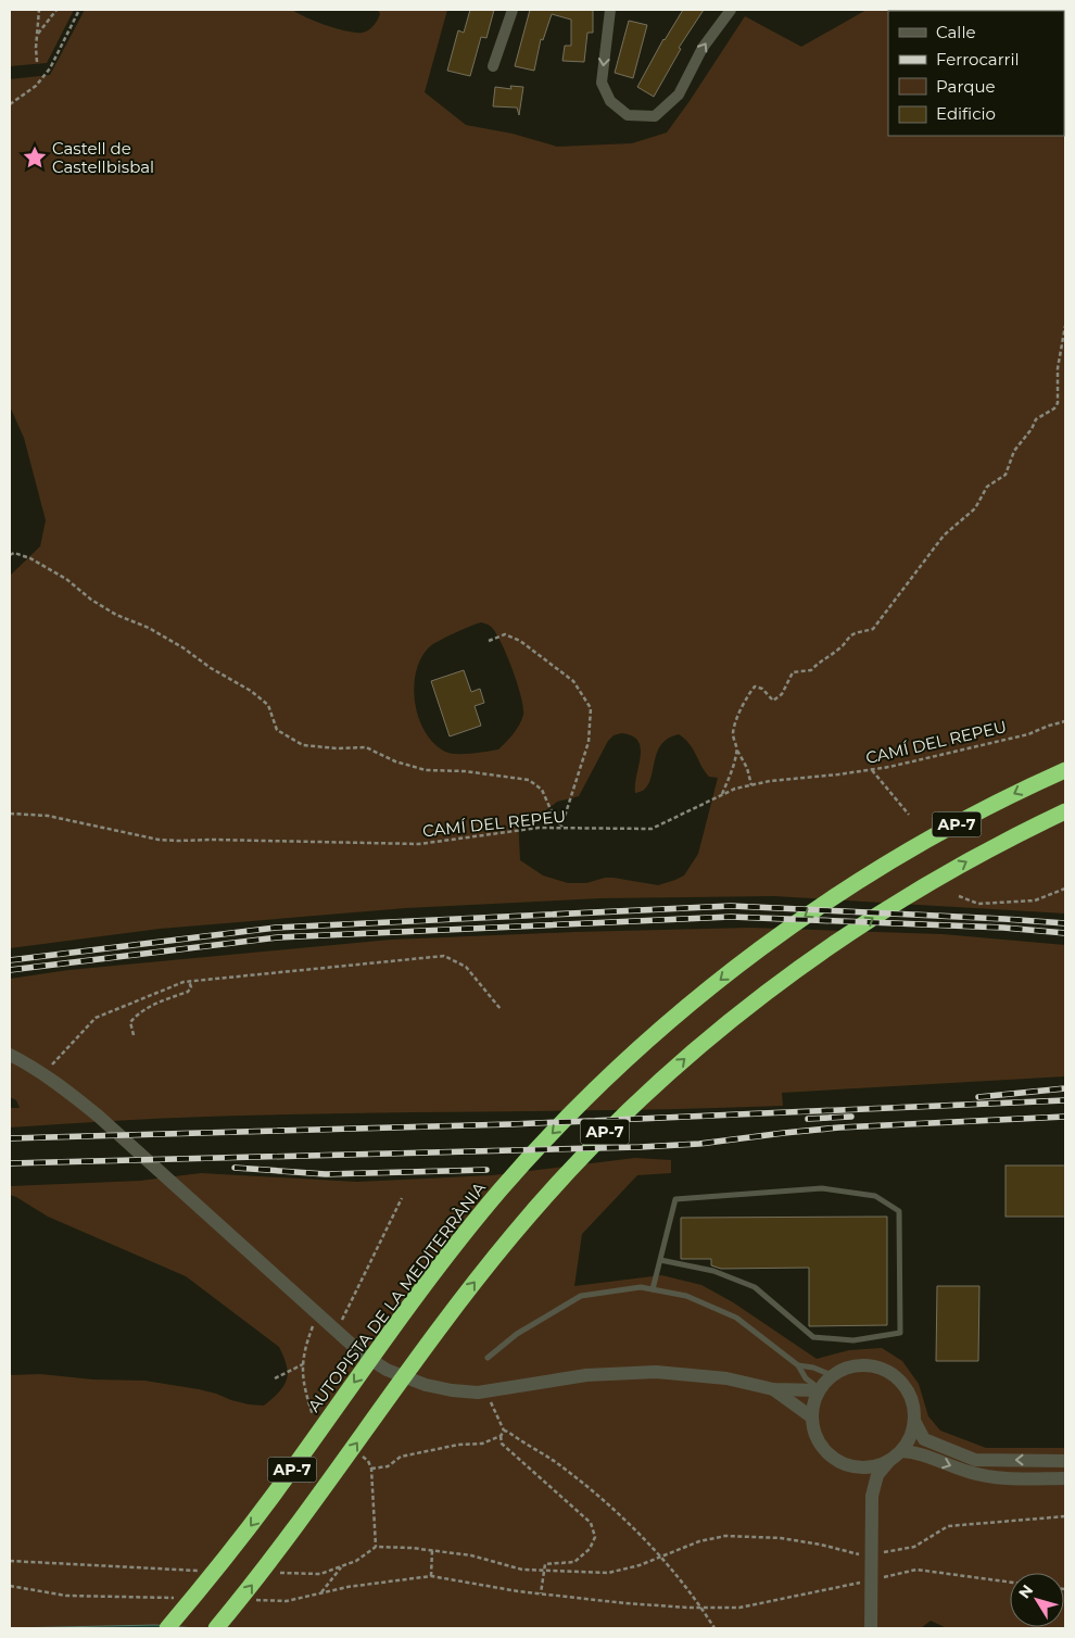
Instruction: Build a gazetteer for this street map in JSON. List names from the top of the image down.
{
  "streets": {
    "highway": ["AP-7", "AUTOPISTA DE LA MEDITERRÀNIA"],
    "path": ["CAMÍ DEL REPEU"]
  },
  "places": {
    "place": ["Castell de Castellbisbal"]
  },
  "legend": [
    "Calle",
    "Ferrocarril",
    "Parque",
    "Edificio"
  ],
  "north": "top left"
}
